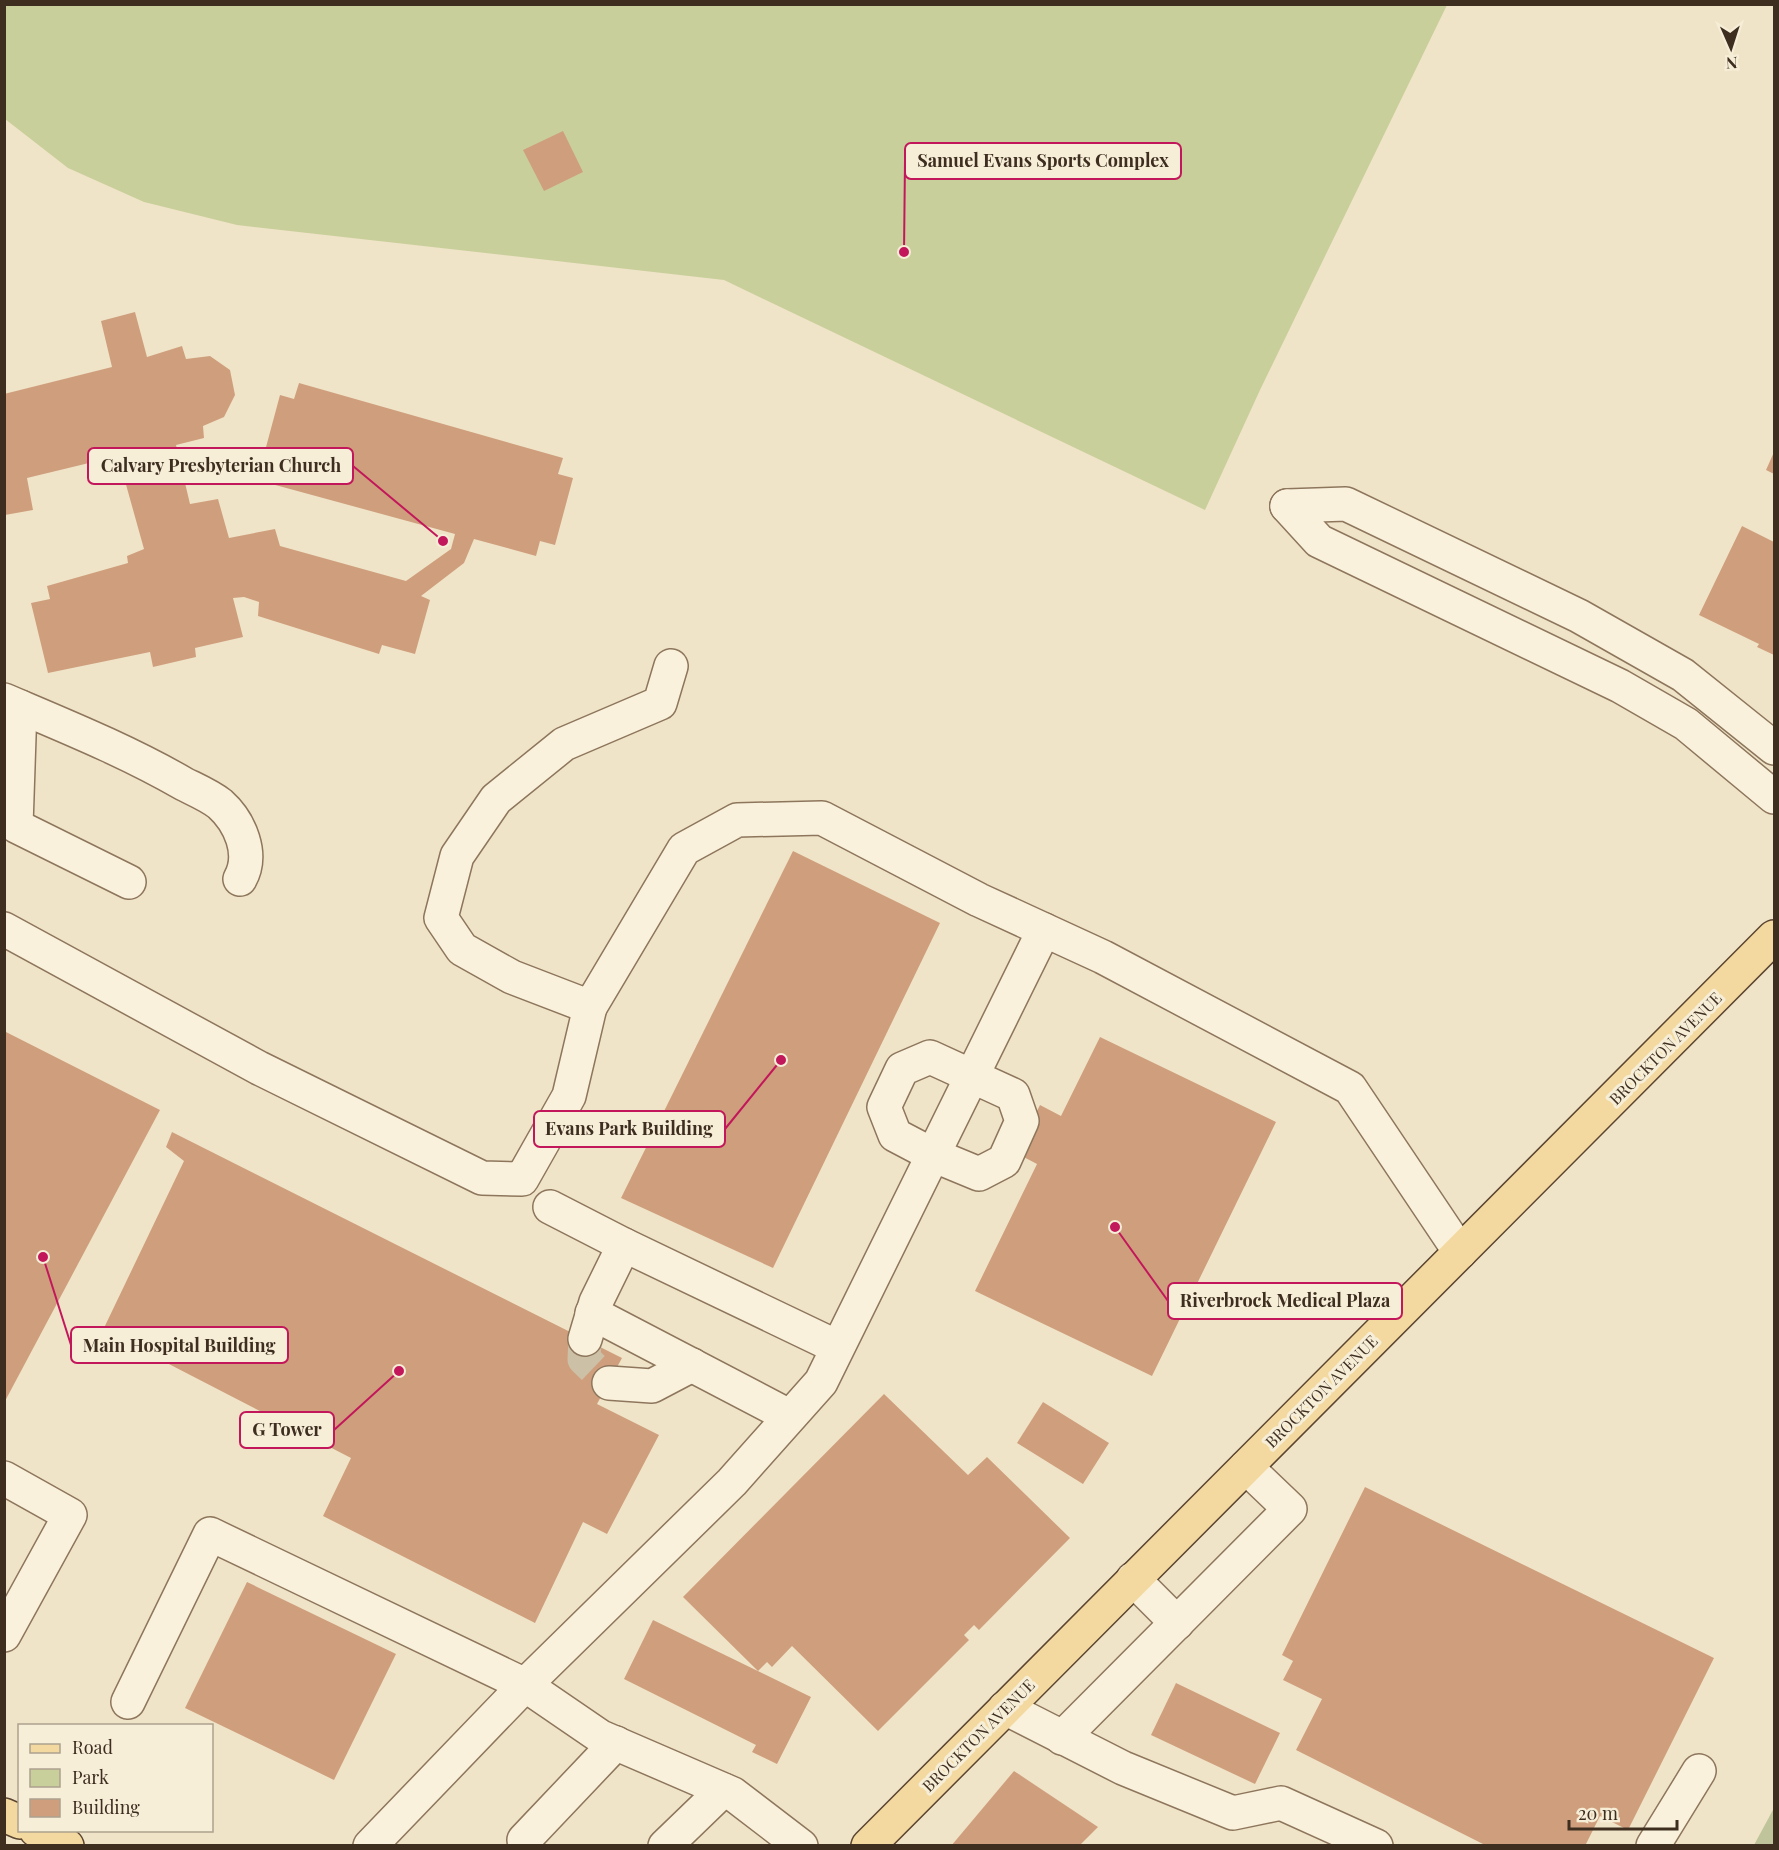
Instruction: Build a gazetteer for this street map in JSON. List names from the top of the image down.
{
  "streets": {
    "main road": ["BROCKTON AVENUE"]
  },
  "places": [
    "Samuel Evans Sports Complex",
    "Calvary Presbyterian Church",
    "Evans Park Building",
    "Riverbrock Medical Plaza",
    "Main Hospital Building",
    "G Tower"
  ],
  "legend": ["Road", "Park", "Building"],
  "scale_bar": "20 m",
  "north": "bottom"
}
